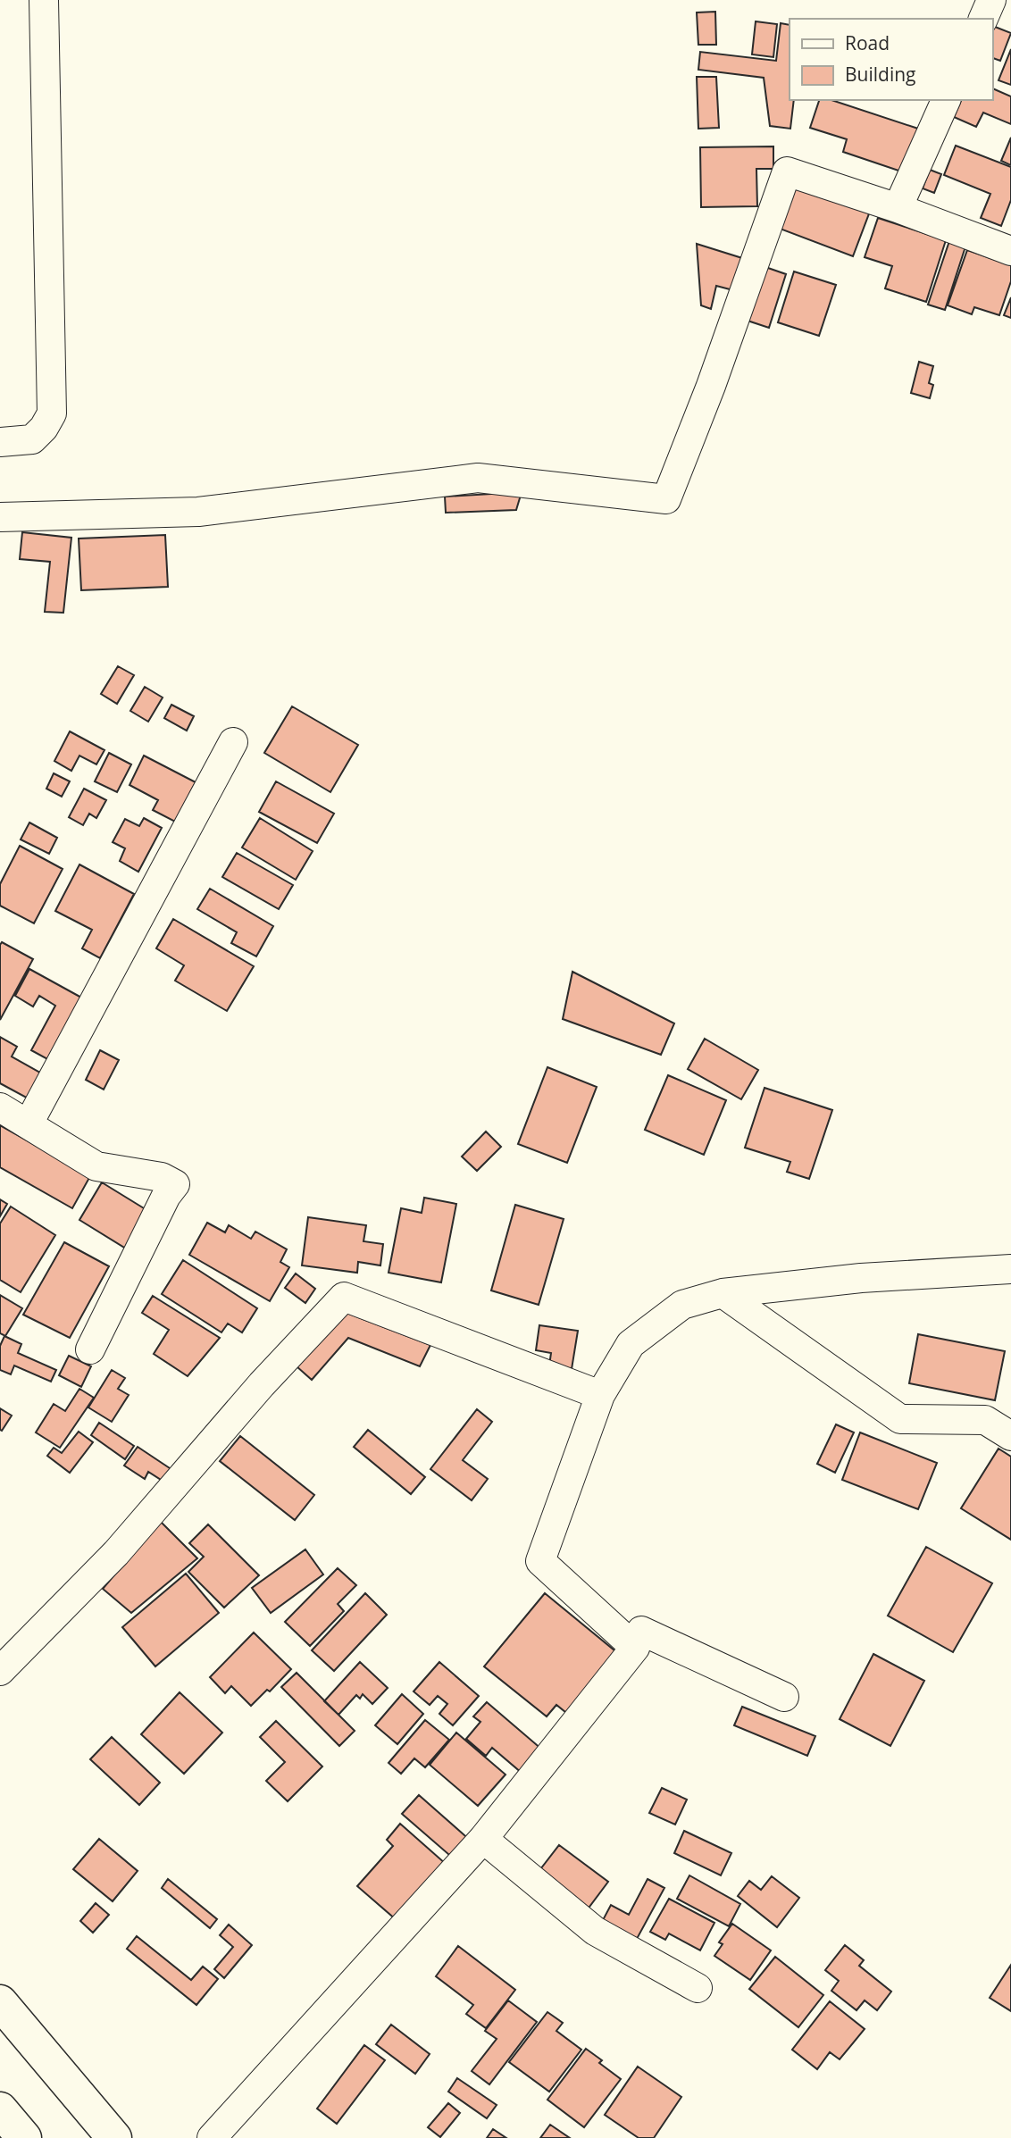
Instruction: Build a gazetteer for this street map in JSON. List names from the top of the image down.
{
  "legend": ["Road", "Building"]
}
